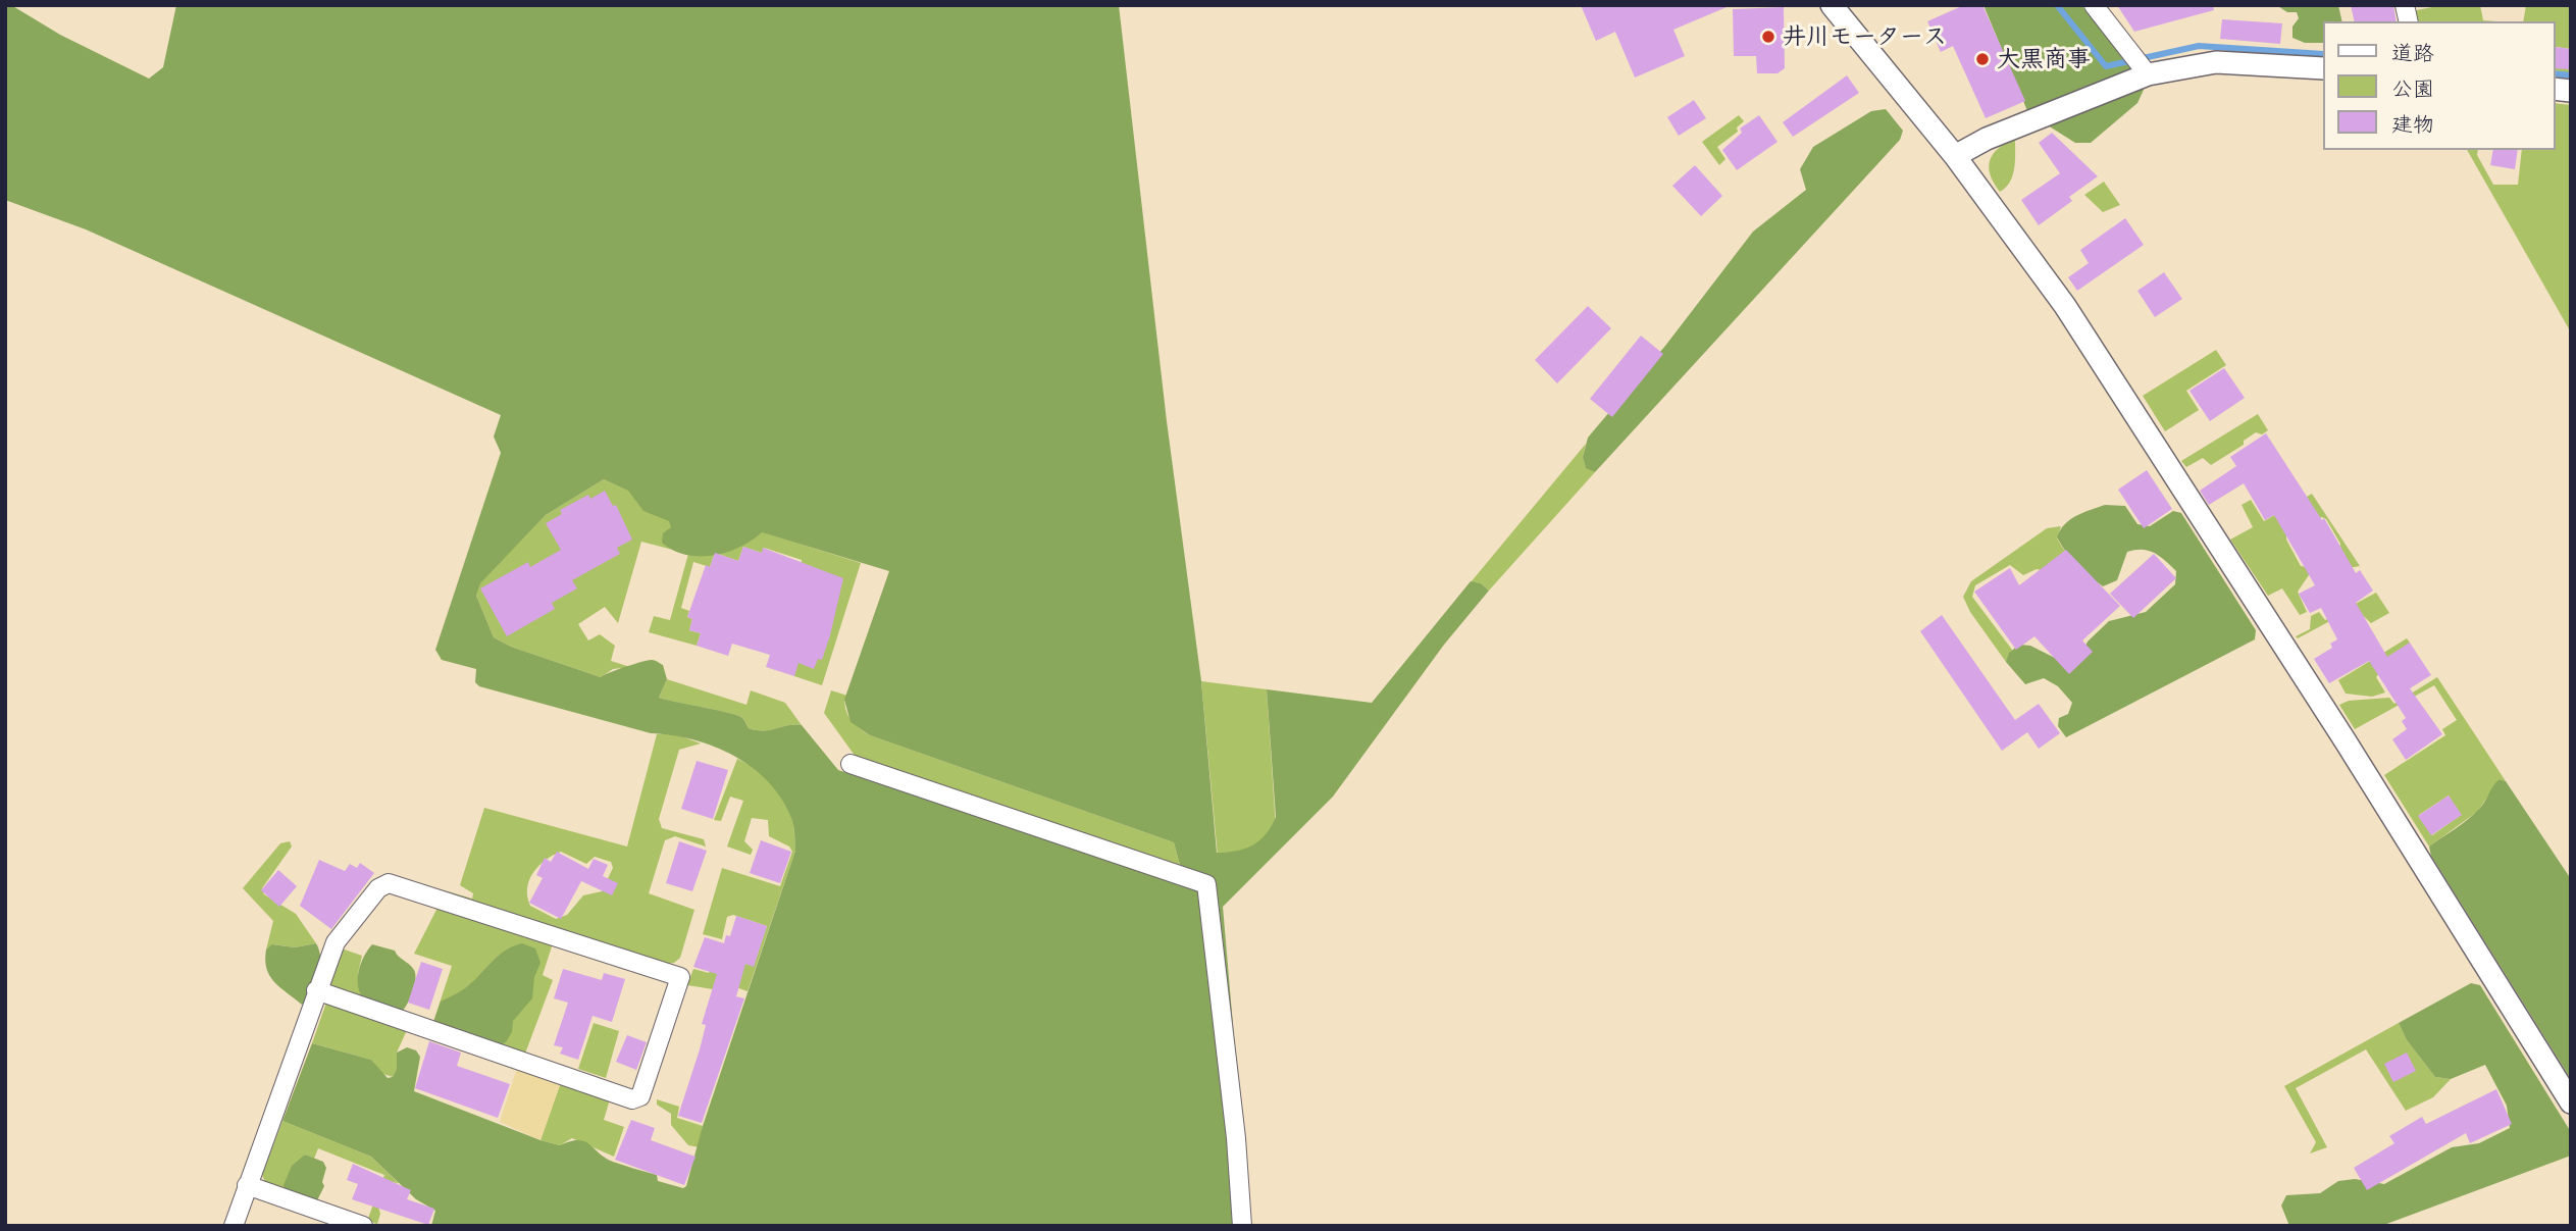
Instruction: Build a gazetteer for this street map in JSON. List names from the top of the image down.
{
  "places": ["井川モータース", "大黒商事"],
  "legend": ["道路", "公園", "建物"]
}
